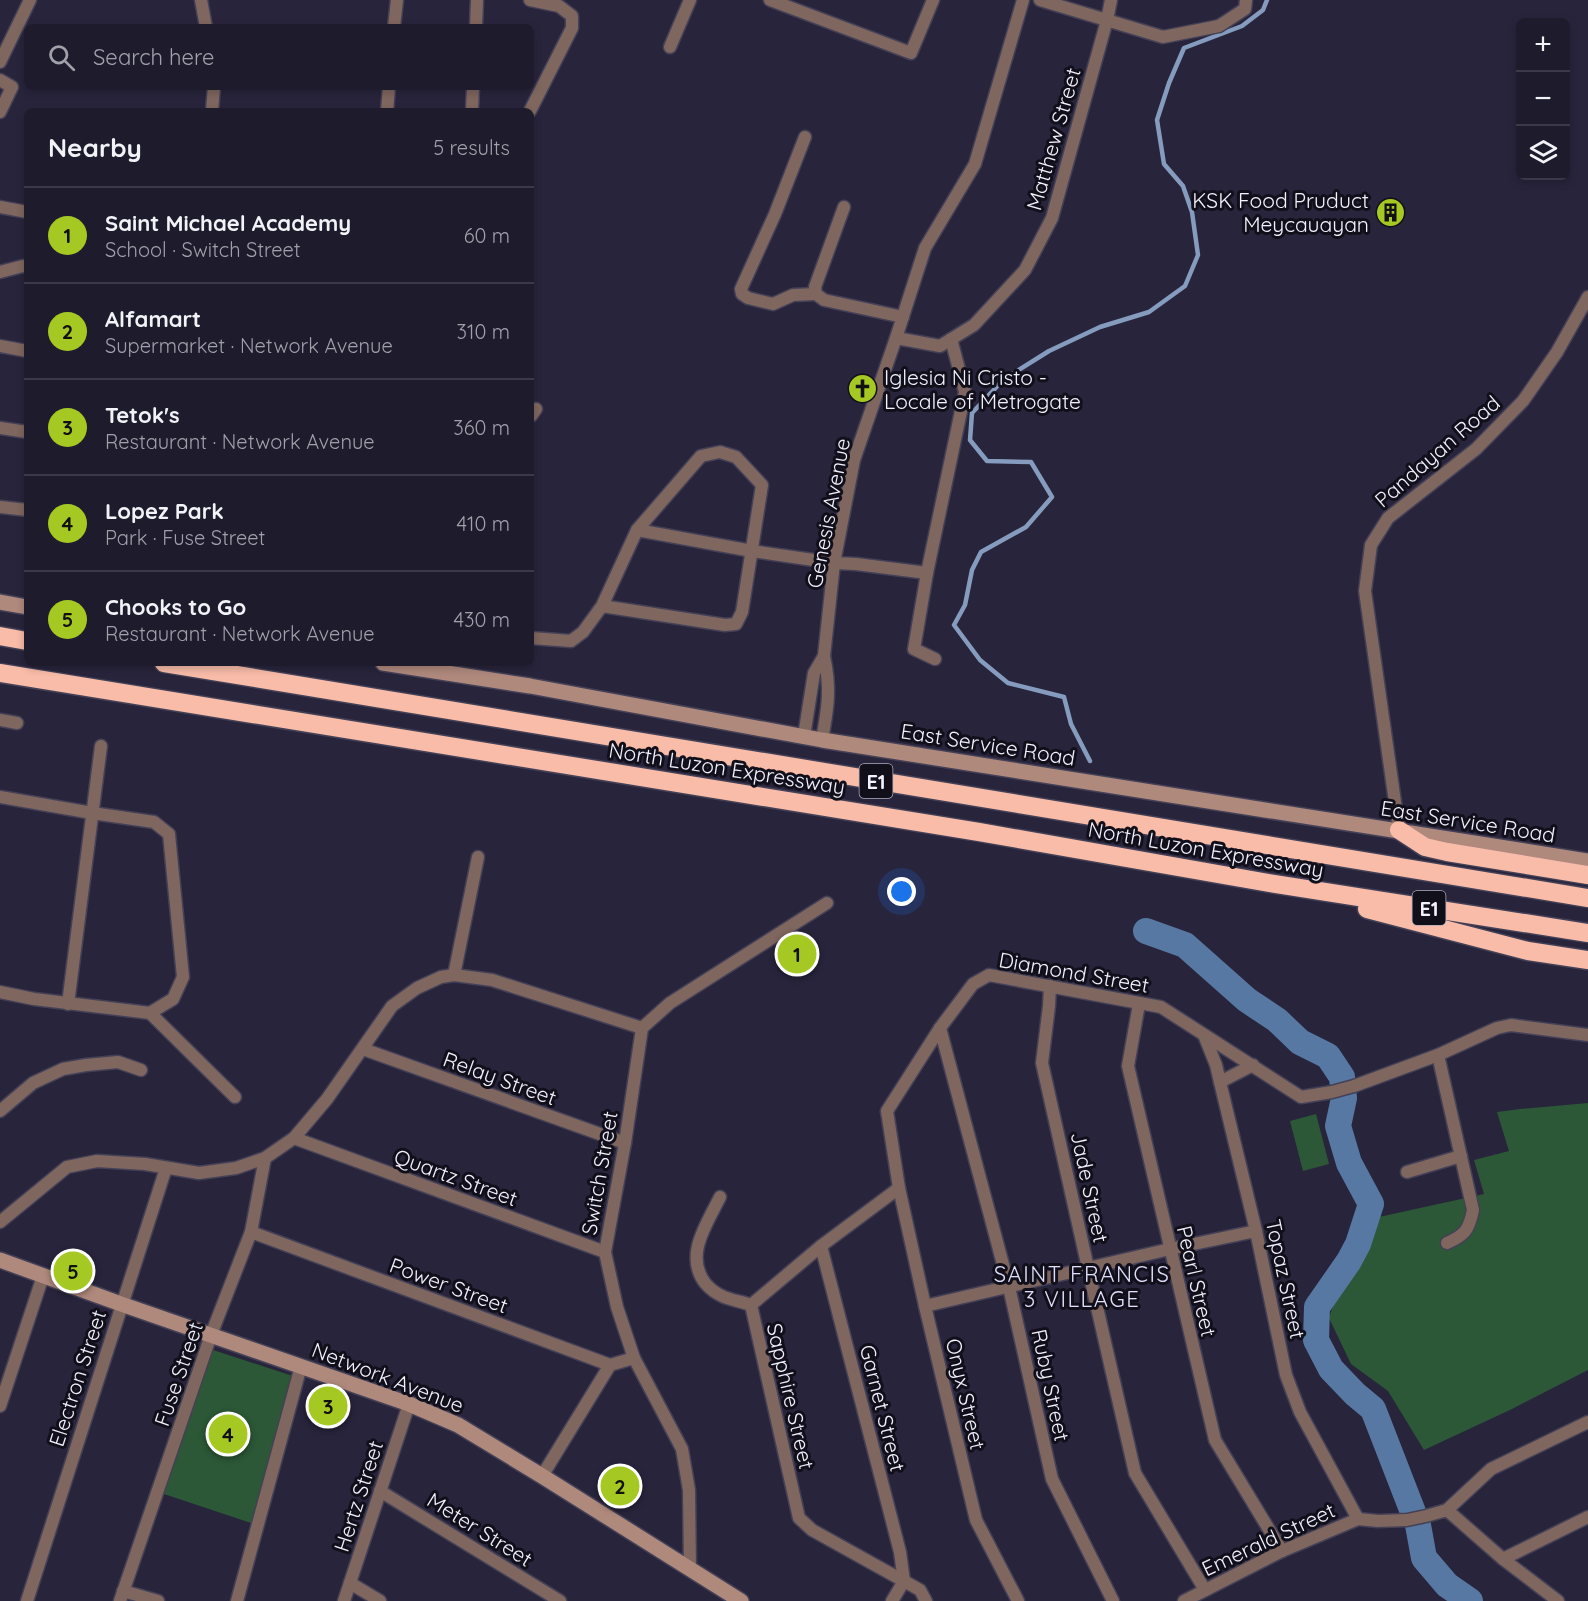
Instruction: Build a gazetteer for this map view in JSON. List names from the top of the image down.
{
  "streets": {
    "highway": ["North Luzon Expressway", "E1"],
    "main road": ["East Service Road", "Network Avenue"],
    "street": [
      "Matthew Street",
      "Pandayan Road",
      "Genesis Avenue",
      "Diamond Street",
      "Relay Street",
      "Switch Street",
      "Quartz Street",
      "Jade Street",
      "Topaz Street",
      "Pearl Street",
      "Power Street",
      "Fuse Street",
      "Electron Street",
      "Ruby Street",
      "Onyx Street",
      "Sapphire Street",
      "Garnet Street",
      "Hertz Street",
      "Meter Street",
      "Emerald Street"
    ]
  },
  "crossings": [
    ["Matthew Street", "Genesis Avenue"],
    ["Pandayan Road", "East Service Road"],
    ["Genesis Avenue", "East Service Road"],
    ["Diamond Street", "Jade Street"],
    ["Diamond Street", "Topaz Street"],
    ["Diamond Street", "Pearl Street"],
    ["Diamond Street", "Ruby Street"],
    ["Diamond Street", "Onyx Street"],
    ["Relay Street", "Switch Street"],
    ["Switch Street", "Quartz Street"],
    ["Switch Street", "Network Avenue"],
    ["Jade Street", "Emerald Street"],
    ["Topaz Street", "Emerald Street"],
    ["Pearl Street", "Emerald Street"],
    ["Power Street", "Fuse Street"],
    ["Fuse Street", "Network Avenue"],
    ["Network Avenue", "Electron Street"],
    ["Network Avenue", "Hertz Street"],
    ["Sapphire Street", "Garnet Street"],
    ["Hertz Street", "Meter Street"]
  ],
  "districts": ["SAINT FRANCIS 3 VILLAGE"],
  "places": {
    "building": ["KSK Food Pruduct Meycauayan"],
    "church": ["Iglesia Ni Cristo - Locale of Metrogate"]
  },
  "page": {
    "map_buttons": ["+", "−"],
    "search": "Search here",
    "heading": ["Nearby", "5 results"],
    "list": [
      {
        "mark": "1",
        "name": "Saint Michael Academy",
        "note": "School · Switch Street",
        "value": "60 m"
      },
      {
        "mark": "2",
        "name": "Alfamart",
        "note": "Supermarket · Network Avenue",
        "value": "310 m"
      },
      {
        "mark": "3",
        "name": "Tetok's",
        "note": "Restaurant · Network Avenue",
        "value": "360 m"
      },
      {
        "mark": "4",
        "name": "Lopez Park",
        "note": "Park · Fuse Street",
        "value": "410 m"
      },
      {
        "mark": "5",
        "name": "Chooks to Go",
        "note": "Restaurant · Network Avenue",
        "value": "430 m"
      }
    ],
    "pins": [
      "1",
      "5",
      "3",
      "4",
      "2"
    ]
  }
}
